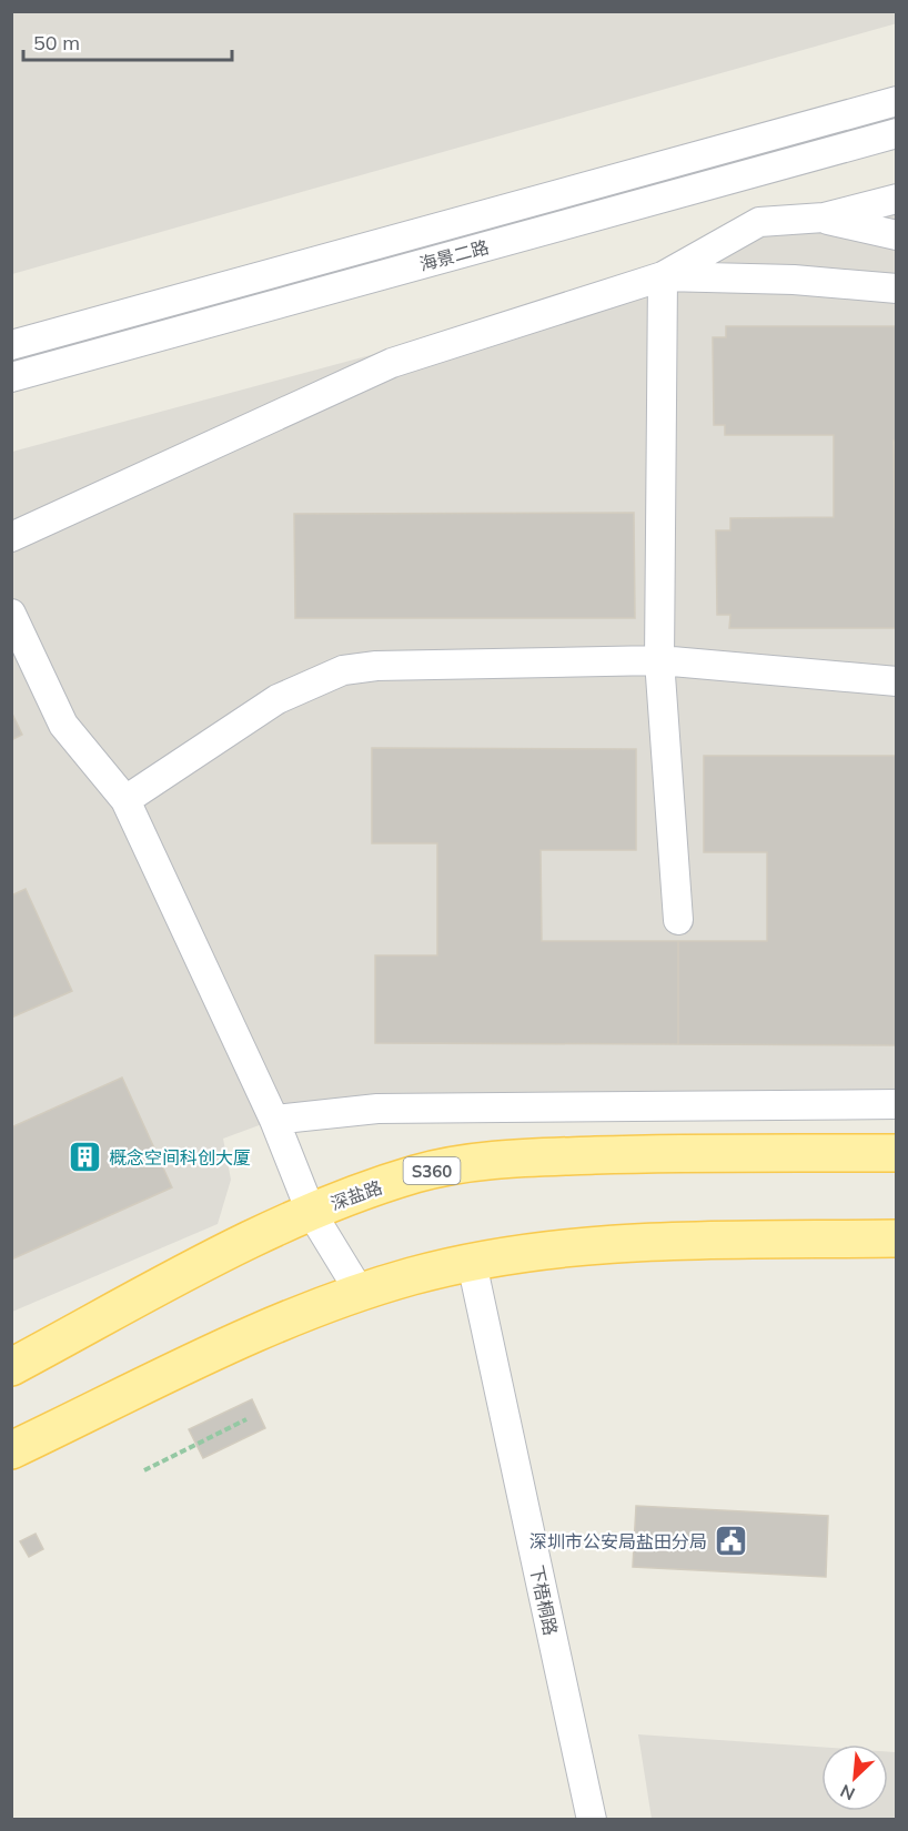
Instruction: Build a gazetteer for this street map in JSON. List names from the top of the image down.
{
  "streets": {
    "main road": ["S360", "深盐路"],
    "street": ["海景二路", "下梧桐路"]
  },
  "places": {
    "building": ["概念空间科创大厦"],
    "public building": ["深圳市公安局盐田分局"]
  },
  "scale_bar": "50 m",
  "north": "bottom left"
}
